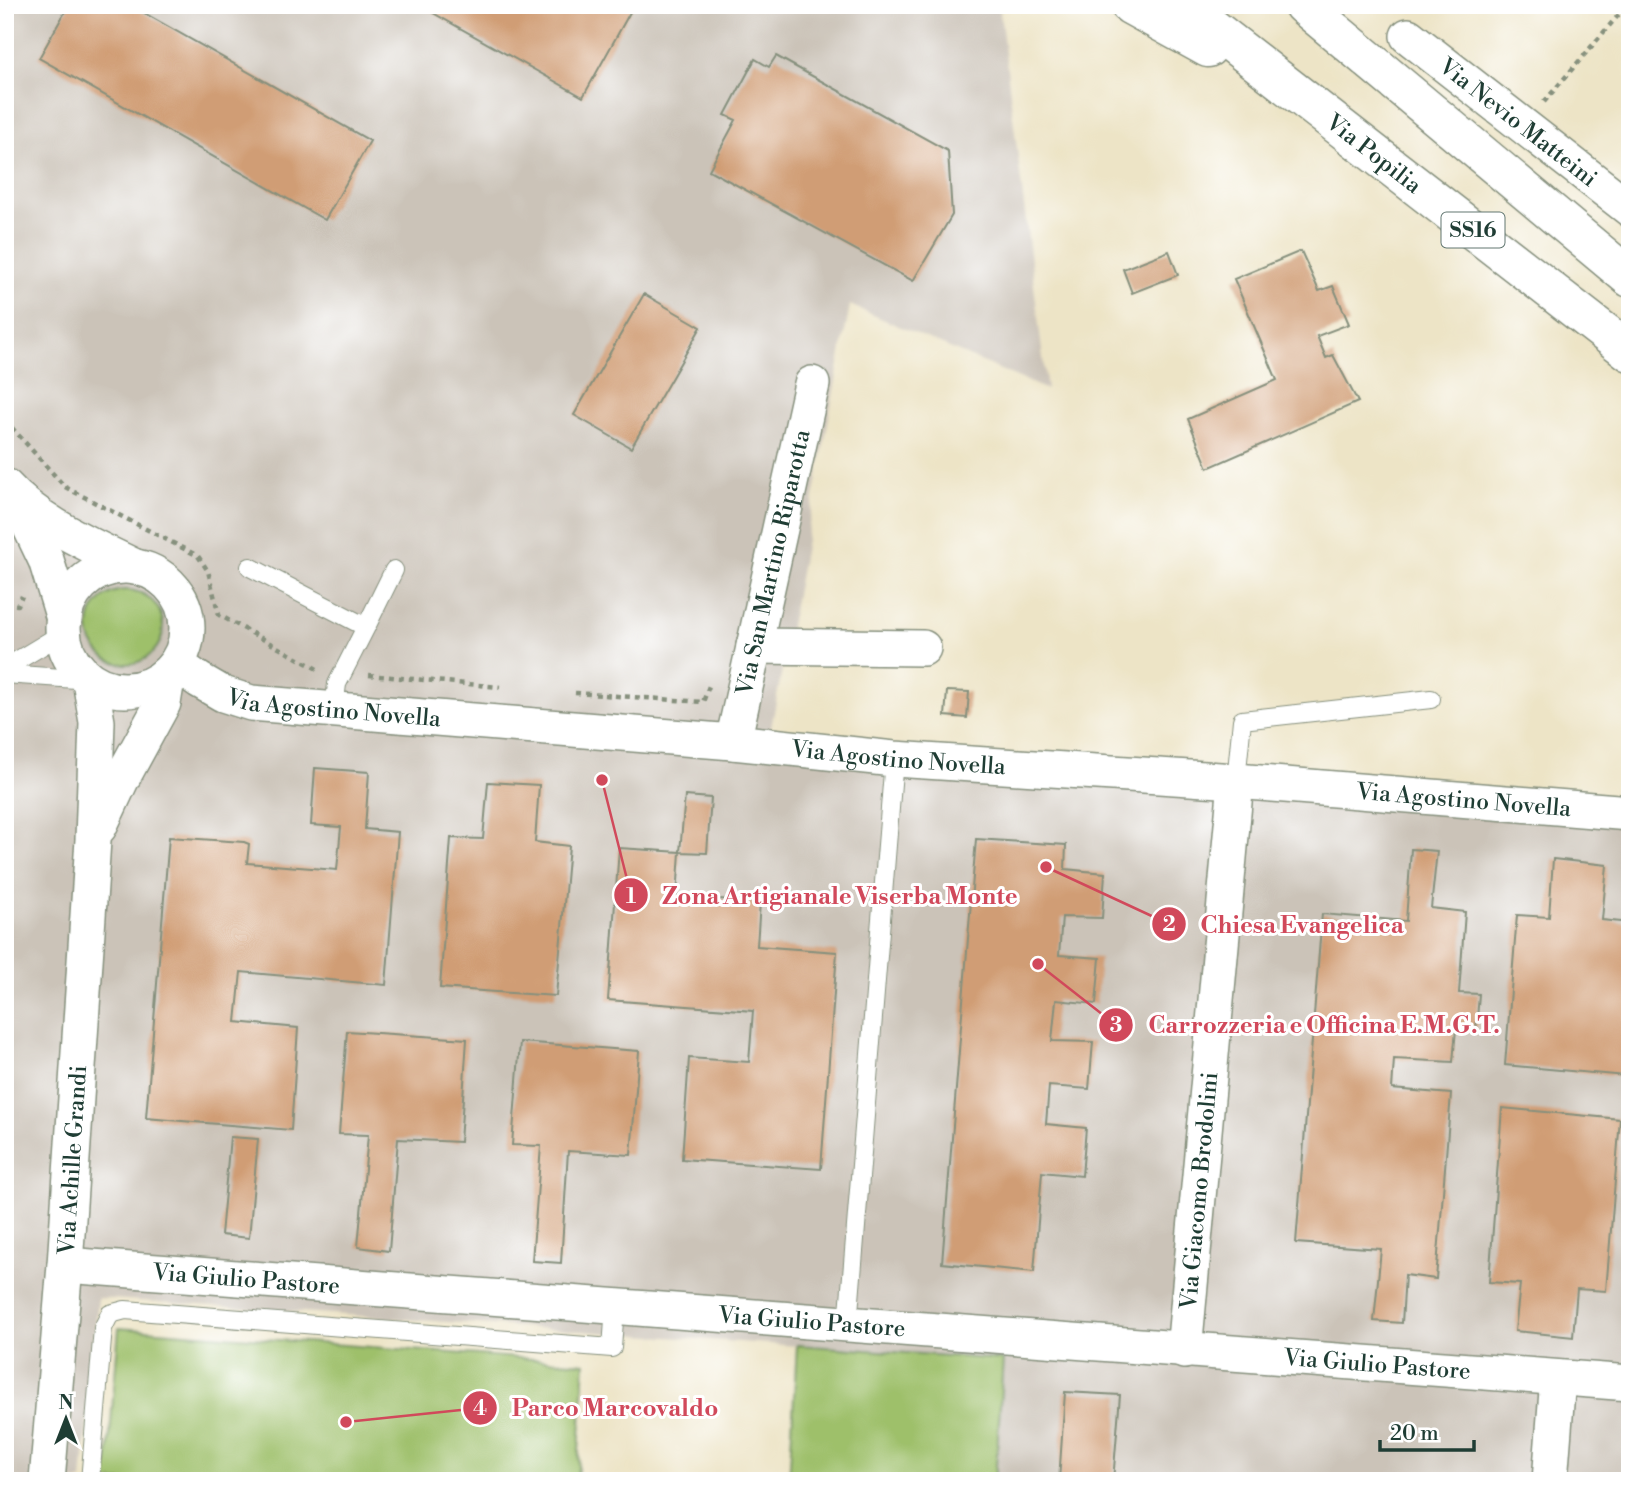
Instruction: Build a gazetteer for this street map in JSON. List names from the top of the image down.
{
  "streets": {
    "main road": ["Via Popilia", "SS16"],
    "street": [
      "Via Nevio Matteini",
      "Via San Martino Riparotta",
      "Via Agostino Novella",
      "Via Achille Grandi",
      "Via Giacomo Brodolini",
      "Via Giulio Pastore"
    ]
  },
  "crossings": [
    ["Via San Martino Riparotta", "Via Agostino Novella"],
    ["Via Agostino Novella", "Via Achille Grandi"],
    ["Via Agostino Novella", "Via Giacomo Brodolini"],
    ["Via Achille Grandi", "Via Giulio Pastore"],
    ["Via Giacomo Brodolini", "Via Giulio Pastore"]
  ],
  "places": [
    "Zona Artigianale Viserba Monte",
    "Chiesa Evangelica",
    "Carrozzeria e Officina E.M.G.T.",
    "Parco Marcovaldo"
  ],
  "scale_bar": "20 m",
  "north": "top"
}
